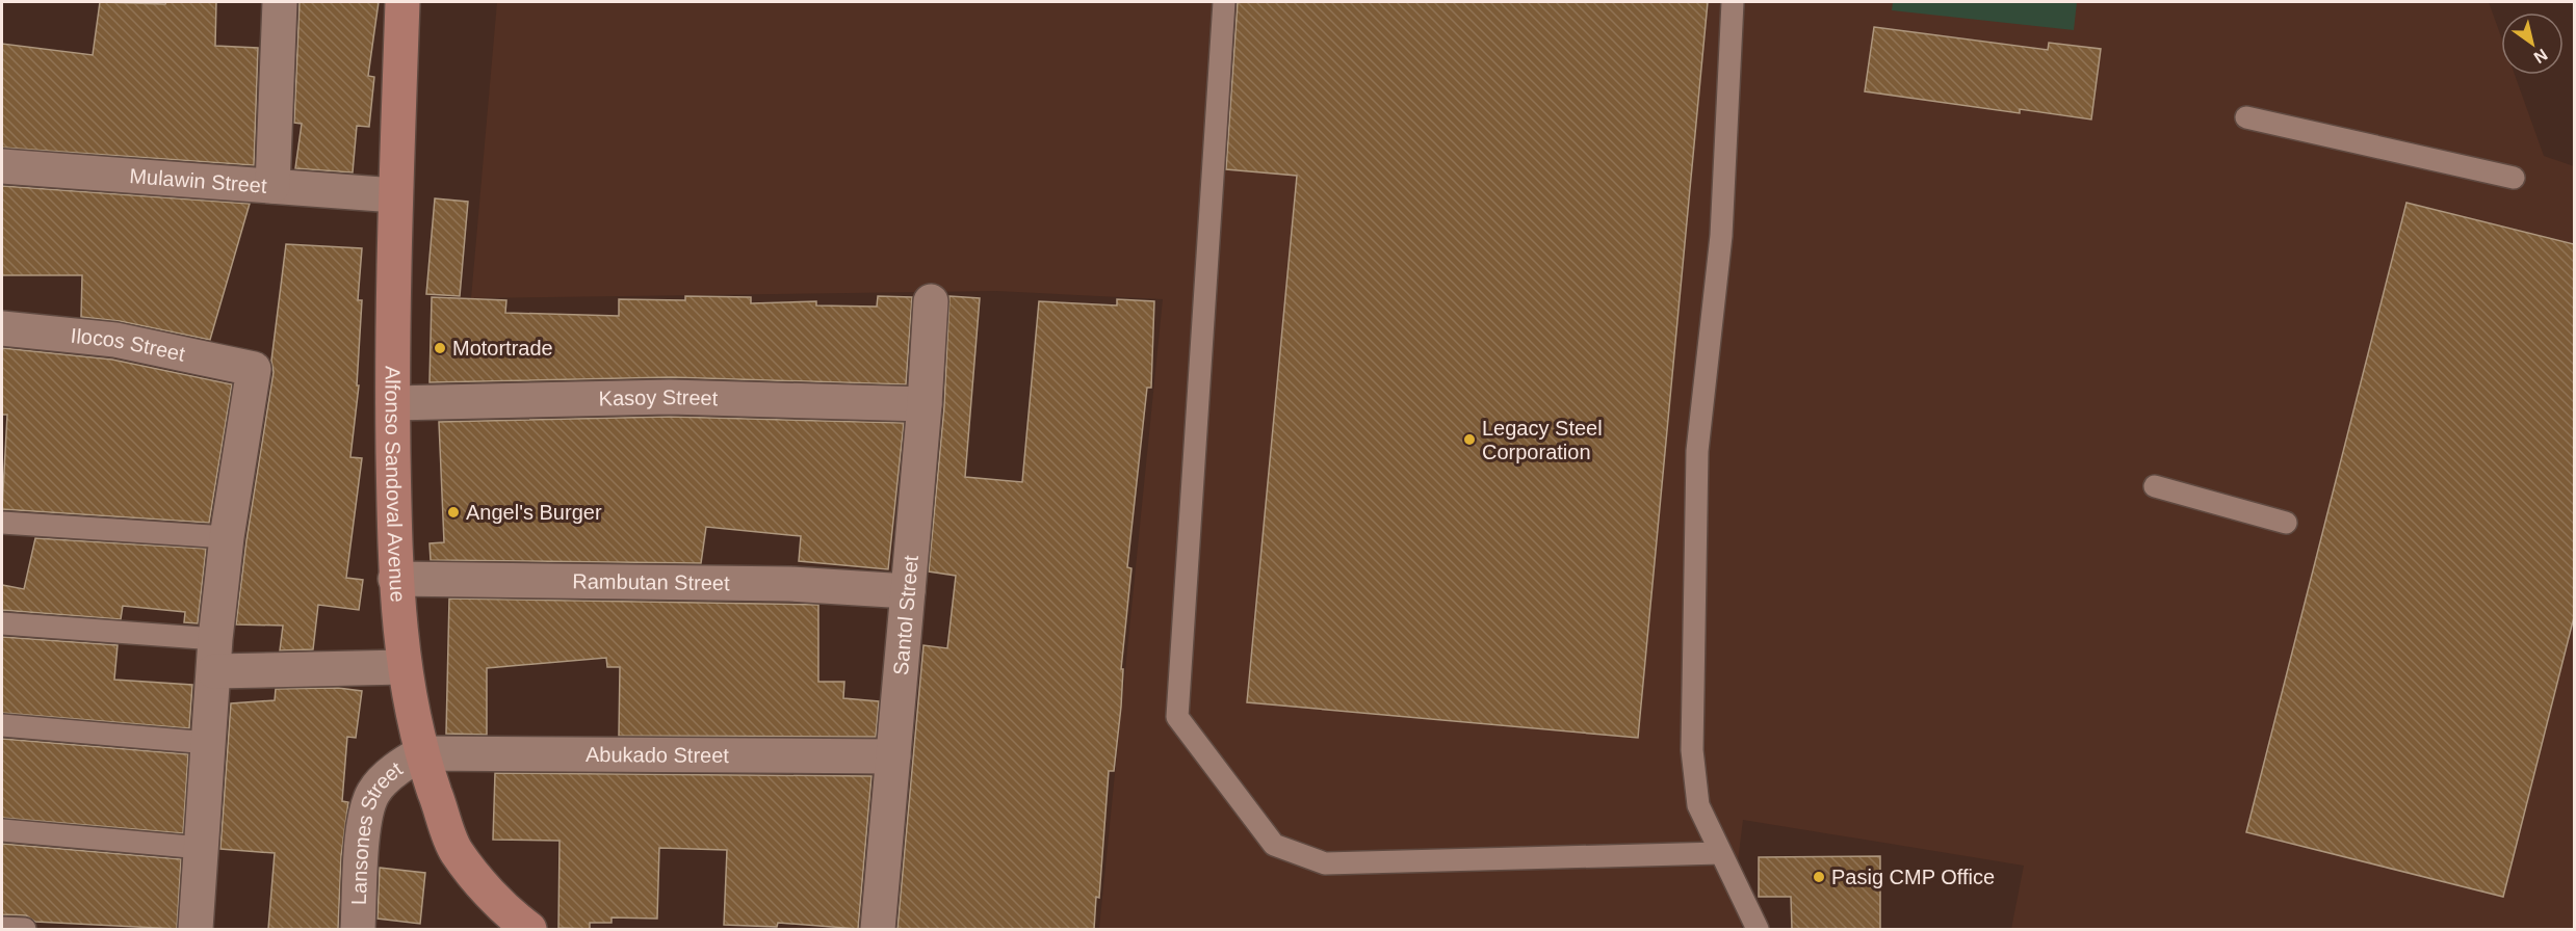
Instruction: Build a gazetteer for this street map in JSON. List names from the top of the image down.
{
  "streets": {
    "main road": ["Alfonso Sandoval Avenue"],
    "street": [
      "Mulawin Street",
      "Ilocos Street",
      "Kasoy Street",
      "Rambutan Street",
      "Santol Street",
      "Abukado Street",
      "Lansones Street"
    ]
  },
  "crossings": [
    ["Mulawin Street", "Alfonso Sandoval Avenue"],
    ["Kasoy Street", "Alfonso Sandoval Avenue"],
    ["Kasoy Street", "Santol Street"],
    ["Alfonso Sandoval Avenue", "Rambutan Street"],
    ["Alfonso Sandoval Avenue", "Abukado Street"],
    ["Alfonso Sandoval Avenue", "Lansones Street"],
    ["Rambutan Street", "Santol Street"],
    ["Santol Street", "Abukado Street"],
    ["Abukado Street", "Lansones Street"]
  ],
  "places": [
    "Motortrade",
    "Legacy Steel Corporation",
    "Angel's Burger",
    "Pasig CMP Office"
  ],
  "north": "bottom right"
}
